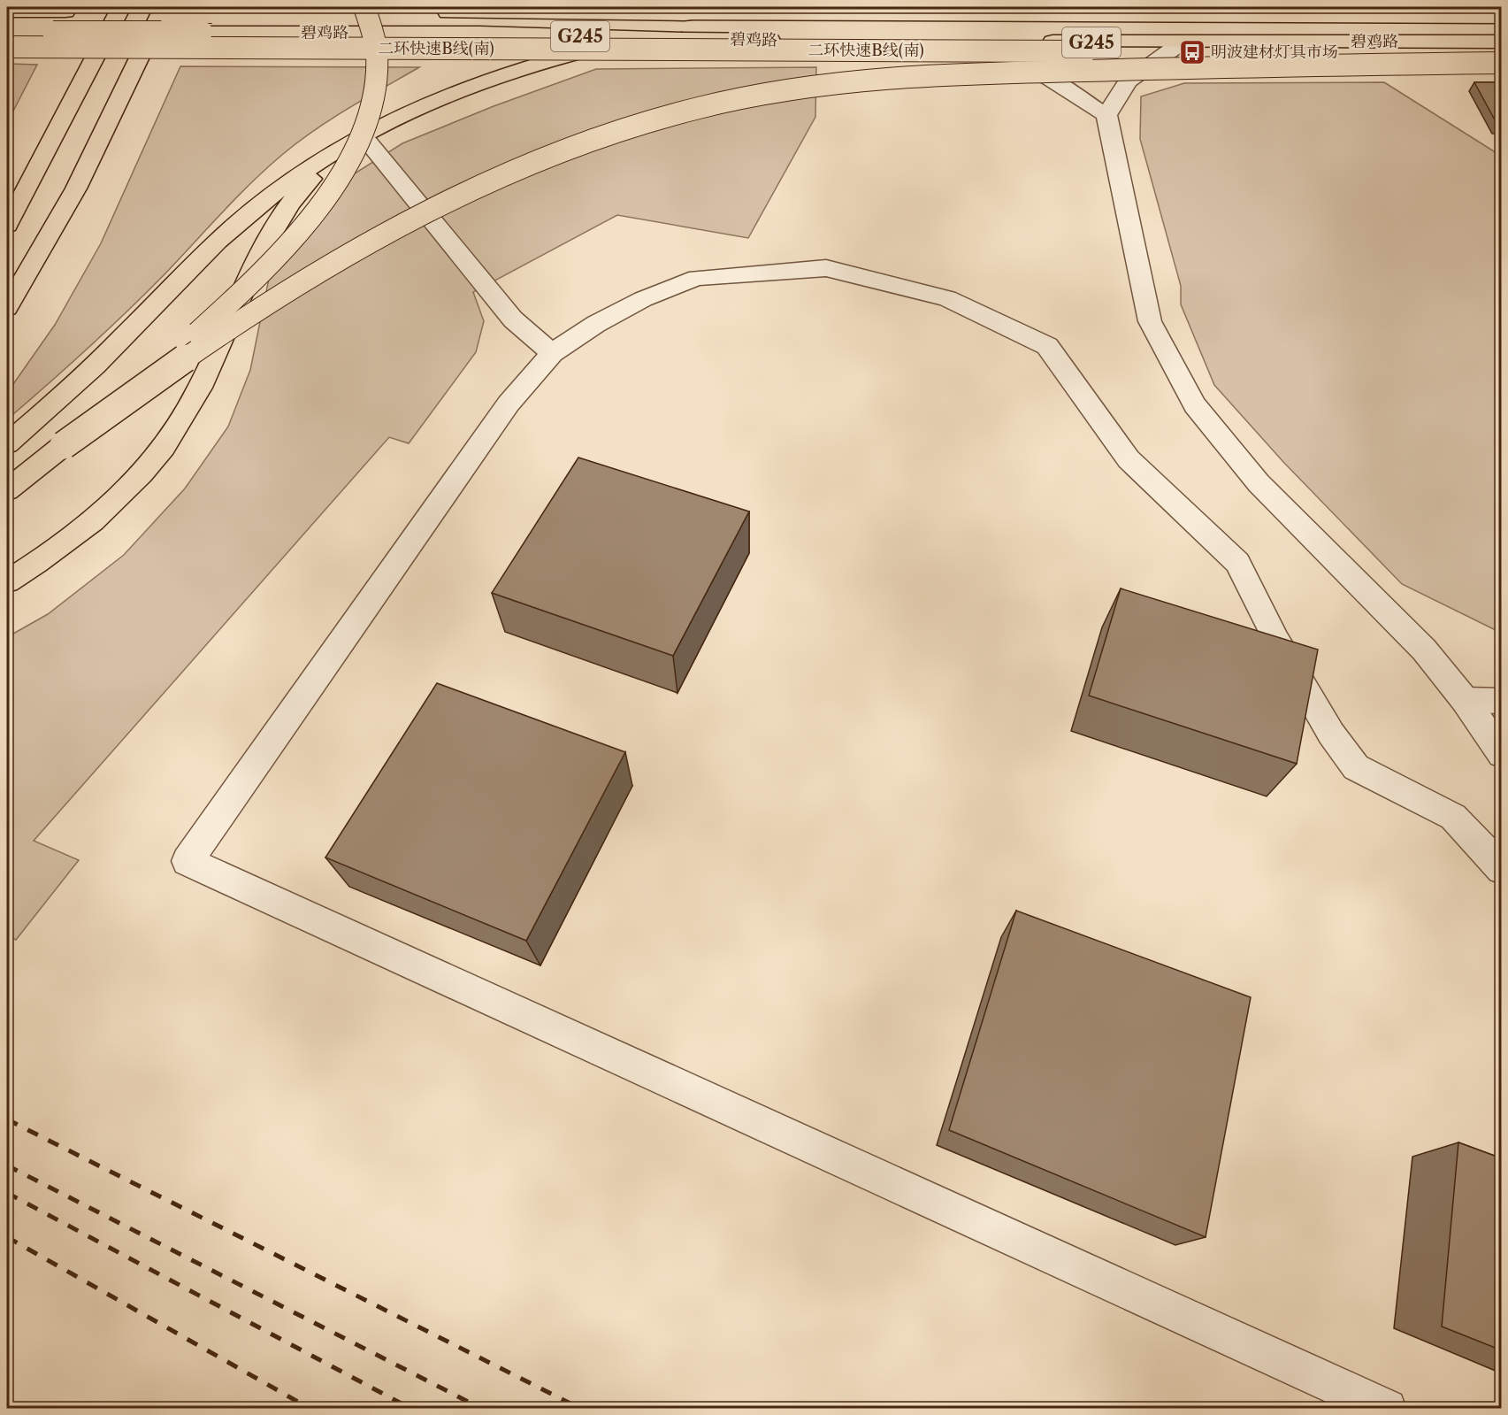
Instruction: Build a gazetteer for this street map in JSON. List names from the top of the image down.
{
  "streets": {
    "main road": ["碧鸡路", "G245", "二环快速B线(南)"]
  },
  "places": {
    "bus stop": ["明波建材灯具市场"]
  }
}
